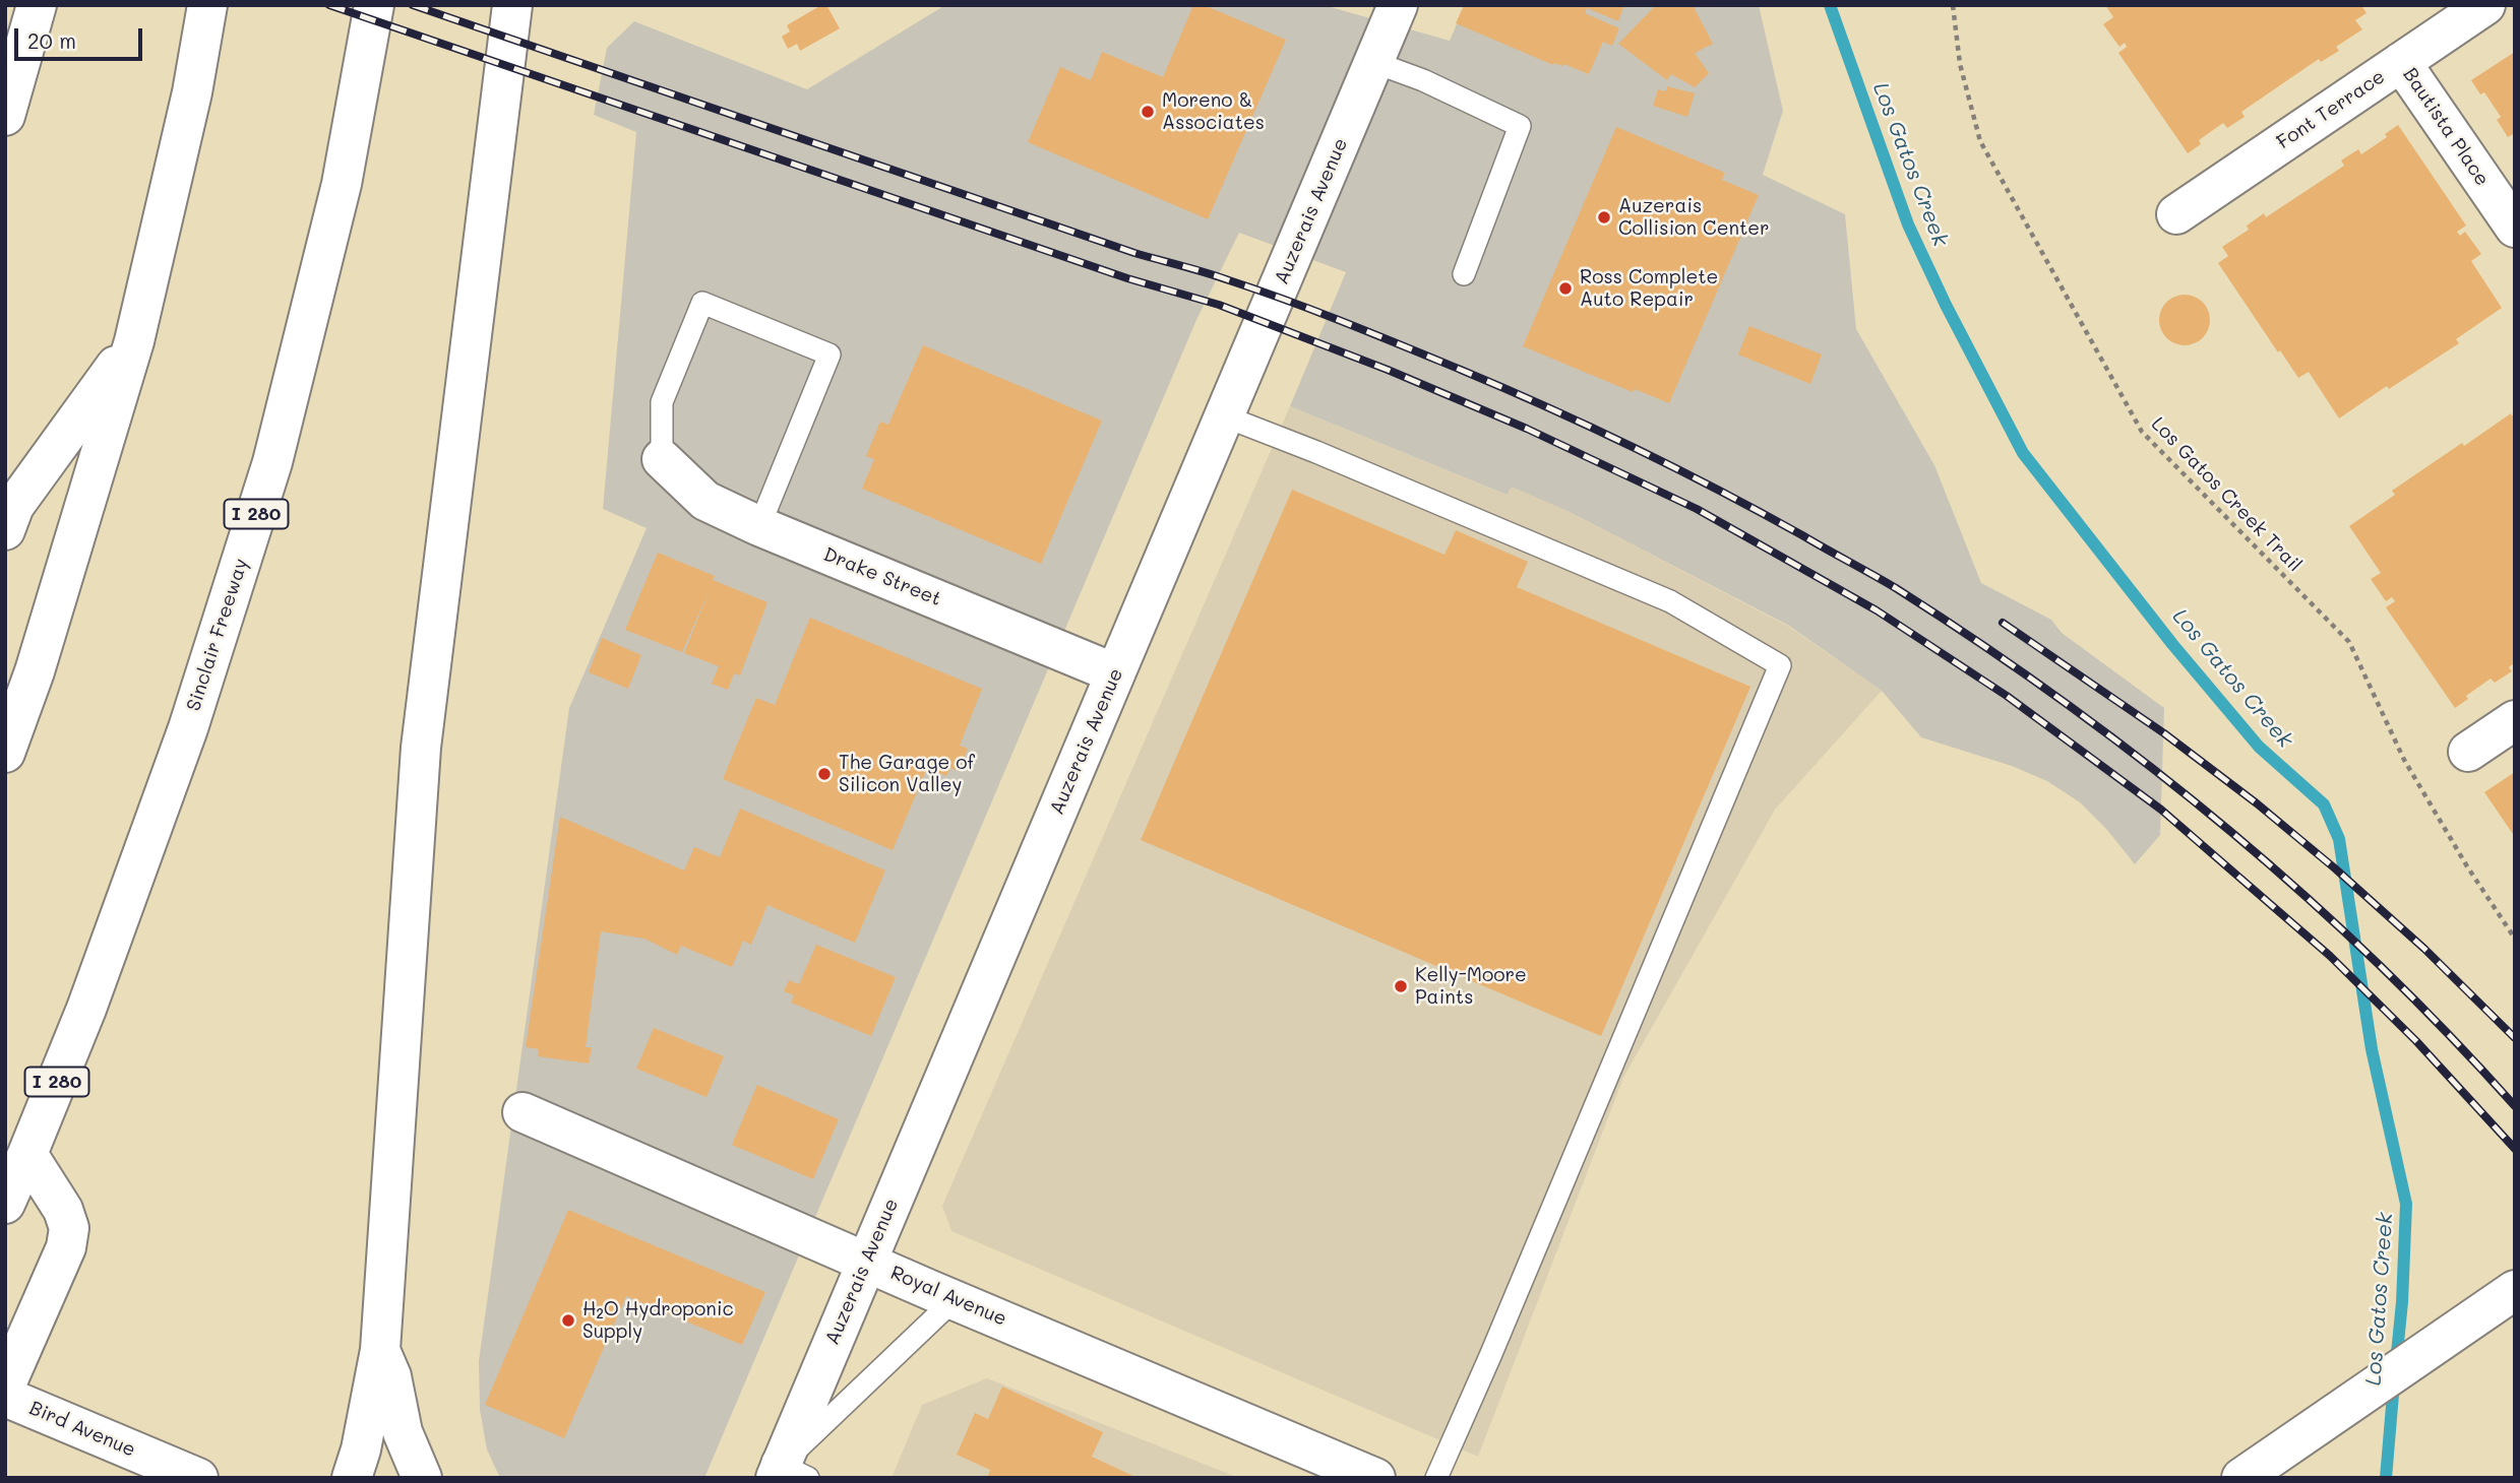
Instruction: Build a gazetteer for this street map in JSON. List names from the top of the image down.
{
  "streets": {
    "main road": [
      "Font Terrace",
      "Bautista Place",
      "Auzerais Avenue",
      "I 280",
      "Drake Street",
      "Sinclair Freeway",
      "Royal Avenue",
      "Bird Avenue"
    ],
    "path": ["Los Gatos Creek Trail"]
  },
  "crossings": [
    ["Font Terrace", "Bautista Place"],
    ["Auzerais Avenue", "Drake Street"],
    ["Auzerais Avenue", "Royal Avenue"]
  ],
  "water": ["Los Gatos Creek"],
  "places": [
    "Moreno & Associates",
    "Auzerais Collision Center",
    "Ross Complete Auto Repair",
    "The Garage of Silicon Valley",
    "Kelly-Moore Paints",
    "H₂O Hydroponic Supply"
  ],
  "scale_bar": "20 m"
}
